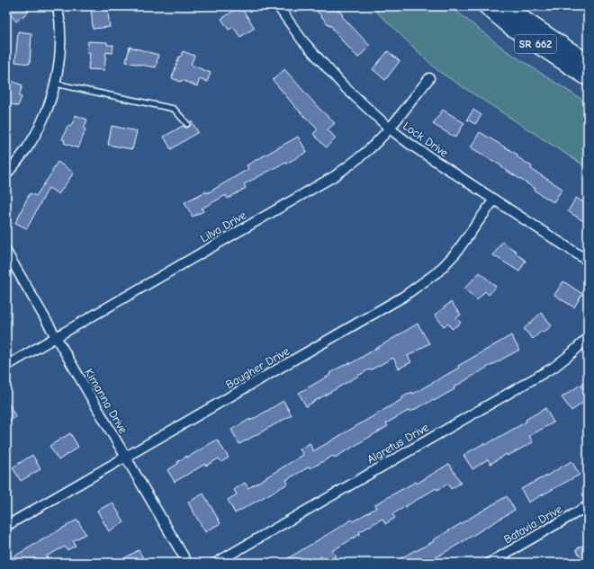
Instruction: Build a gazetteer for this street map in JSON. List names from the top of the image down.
{
  "streets": {
    "main road": ["SR 662"],
    "street": [
      "Lock Drive",
      "Lilva Drive",
      "Baugher Drive",
      "Kimanna Drive",
      "Algretus Drive",
      "Batavia Drive"
    ]
  },
  "crossings": [
    ["Lock Drive", "Lilva Drive"],
    ["Lock Drive", "Baugher Drive"],
    ["Lilva Drive", "Kimanna Drive"],
    ["Baugher Drive", "Kimanna Drive"]
  ]
}
